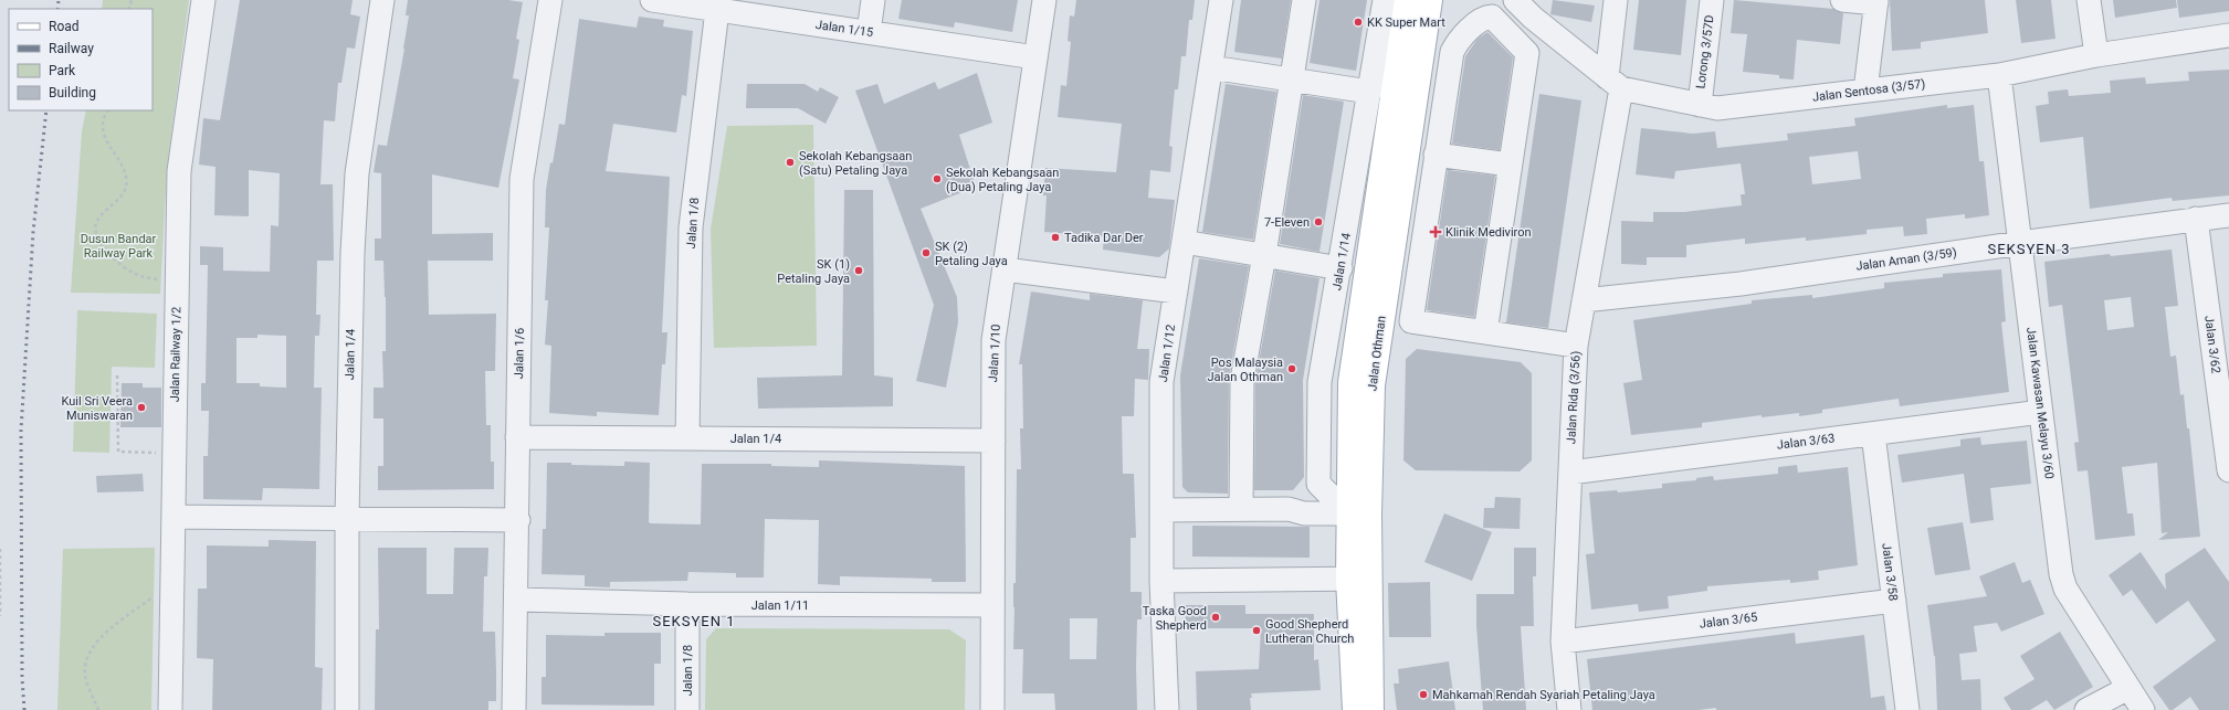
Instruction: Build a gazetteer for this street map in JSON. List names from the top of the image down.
{
  "streets": {
    "main road": ["Jalan Othman"],
    "street": [
      "Jalan 1/15",
      "Lorong 3/57D",
      "Jalan Sentosa (3/57)",
      "Jalan 1/8",
      "Jalan Aman (3/59)",
      "Jalan 1/14",
      "Jalan 3/62",
      "Jalan 1/6",
      "Jalan 1/10",
      "Jalan 1/12",
      "Jalan Railway 1/2",
      "Jalan 1/4",
      "Jalan Rida (3/56)",
      "Jalan Kawasan Melayu 3/60",
      "Jalan 3/63",
      "Jalan 3/58",
      "Jalan 1/11",
      "Jalan 3/65"
    ]
  },
  "crossings": [
    ["Jalan 1/15", "Jalan 1/8"],
    ["Jalan 1/15", "Jalan 1/10"],
    ["Lorong 3/57D", "Jalan Sentosa (3/57)"],
    ["Jalan Sentosa (3/57)", "Jalan Rida (3/56)"],
    ["Jalan Sentosa (3/57)", "Jalan Kawasan Melayu 3/60"],
    ["Jalan 1/8", "Jalan 1/4"],
    ["Jalan 1/8", "Jalan 1/11"],
    ["Jalan Aman (3/59)", "Jalan 3/62"],
    ["Jalan Aman (3/59)", "Jalan Rida (3/56)"],
    ["Jalan Aman (3/59)", "Jalan Kawasan Melayu 3/60"],
    ["Jalan 1/14", "Jalan Othman"],
    ["Jalan 1/6", "Jalan 1/4"],
    ["Jalan 1/6", "Jalan 1/11"],
    ["Jalan 1/10", "Jalan 1/4"],
    ["Jalan 1/10", "Jalan 1/11"],
    ["Jalan Rida (3/56)", "Jalan 3/63"],
    ["Jalan Rida (3/56)", "Jalan 3/65"],
    ["Jalan Kawasan Melayu 3/60", "Jalan 3/63"],
    ["Jalan 3/63", "Jalan 3/58"],
    ["Jalan 3/58", "Jalan 3/65"]
  ],
  "districts": ["SEKSYEN 3", "SEKSYEN 1"],
  "parks": ["Dusun Bandar Railway Park"],
  "places": {
    "other": [
      "KK Super Mart",
      "Sekolah Kebangsaan (Satu) Petaling Jaya",
      "Sekolah Kebangsaan (Dua) Petaling Jaya",
      "7-Eleven",
      "Tadika Dar Der",
      "SK (2) Petaling Jaya",
      "SK (1) Petaling Jaya",
      "Pos Malaysia Jalan Othman",
      "Kuil Sri Veera Muniswaran",
      "Taska Good Shepherd",
      "Good Shepherd Lutheran Church",
      "Mahkamah Rendah Syariah Petaling Jaya"
    ],
    "health": ["Klinik Mediviron"]
  },
  "legend": [
    "Road",
    "Railway",
    "Park",
    "Building"
  ]
}
